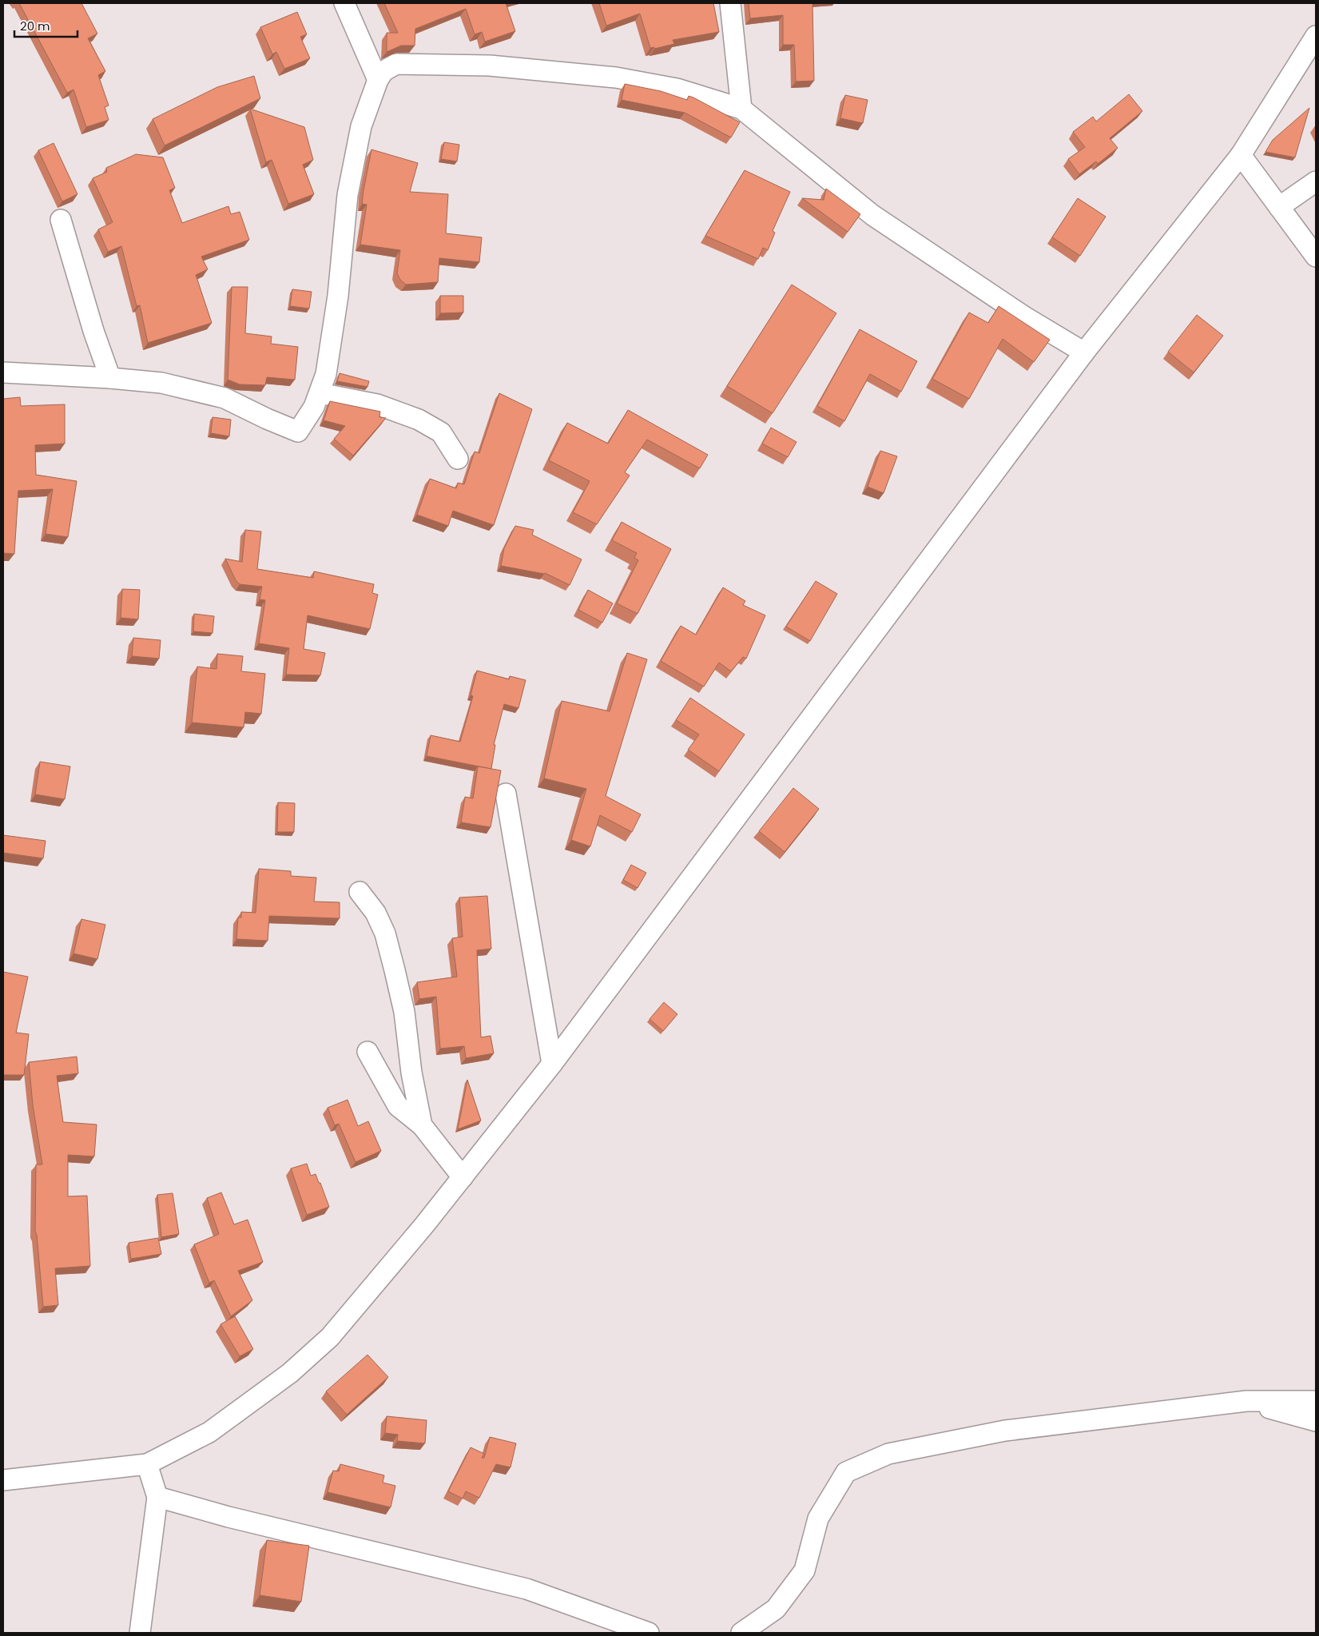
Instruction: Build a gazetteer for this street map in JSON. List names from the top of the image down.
{
  "scale_bar": "20 m"
}
